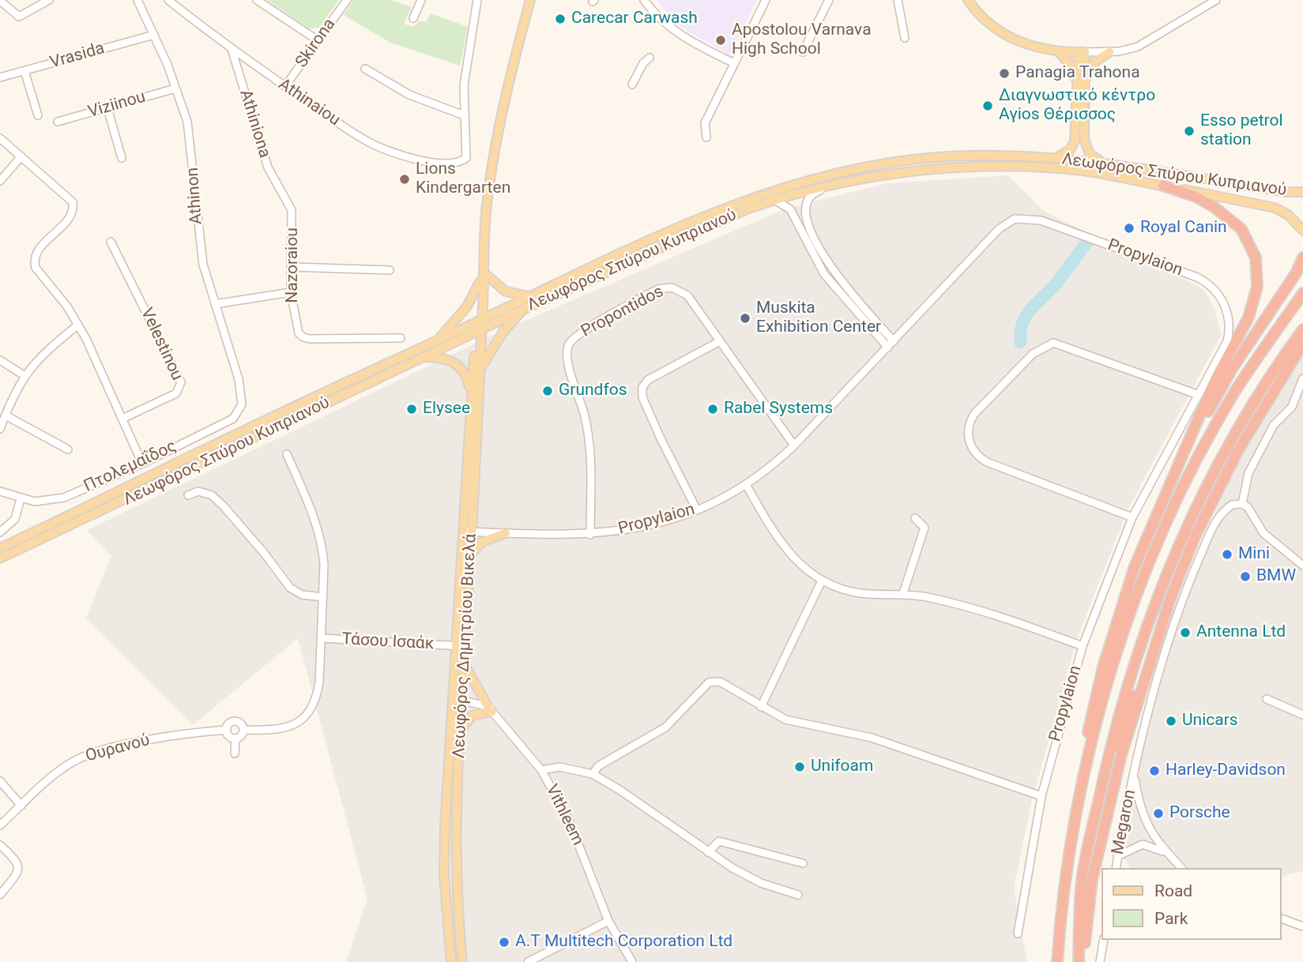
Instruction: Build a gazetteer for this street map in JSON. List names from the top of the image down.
{
  "streets": {
    "main road": ["Λεωφόρος Σπύρου Κυπριανού", "Λεωφόρος Δημητρίου Βικελά"],
    "street": [
      "Skirona",
      "Vrasida",
      "Athinaiou",
      "Viziinou",
      "Athiniona",
      "Athinon",
      "Propylaion",
      "Nazoraiou",
      "Propontidos",
      "Velestinou",
      "Πτολεμαΐδος",
      "Τάσου Ισαάκ",
      "Ουρανού",
      "Vithleem",
      "Megaron"
    ]
  },
  "crossings": [
    ["Skirona", "Athinaiou"],
    ["Vrasida", "Athinon"],
    ["Athinaiou", "Athiniona"],
    ["Viziinou", "Athinon"],
    ["Athiniona", "Nazoraiou"],
    ["Λεωφόρος Σπύρου Κυπριανού", "Λεωφόρος Δημητρίου Βικελά"],
    ["Athinon", "Πτολεμαΐδος"],
    ["Propylaion", "Propontidos"],
    ["Propylaion", "Λεωφόρος Δημητρίου Βικελά"],
    ["Τάσου Ισαάκ", "Λεωφόρος Δημητρίου Βικελά"]
  ],
  "places": [
    "Carecar Carwash",
    "Apostolou Varnava High School",
    "Panagia Trahona",
    "Διαγνωστικό κέντρο Αγios Θέρισσος",
    "Esso petrol station",
    "Lions Kindergarten",
    "Royal Canin",
    "Muskita Exhibition Center",
    "Grundfos",
    "Elysee",
    "Rabel Systems",
    "Mini",
    "BMW",
    "Antenna Ltd",
    "Unicars",
    "Unifoam",
    "Harley-Davidson",
    "Porsche",
    "A.T Multitech Corporation Ltd"
  ],
  "legend": ["Road", "Park"]
}
